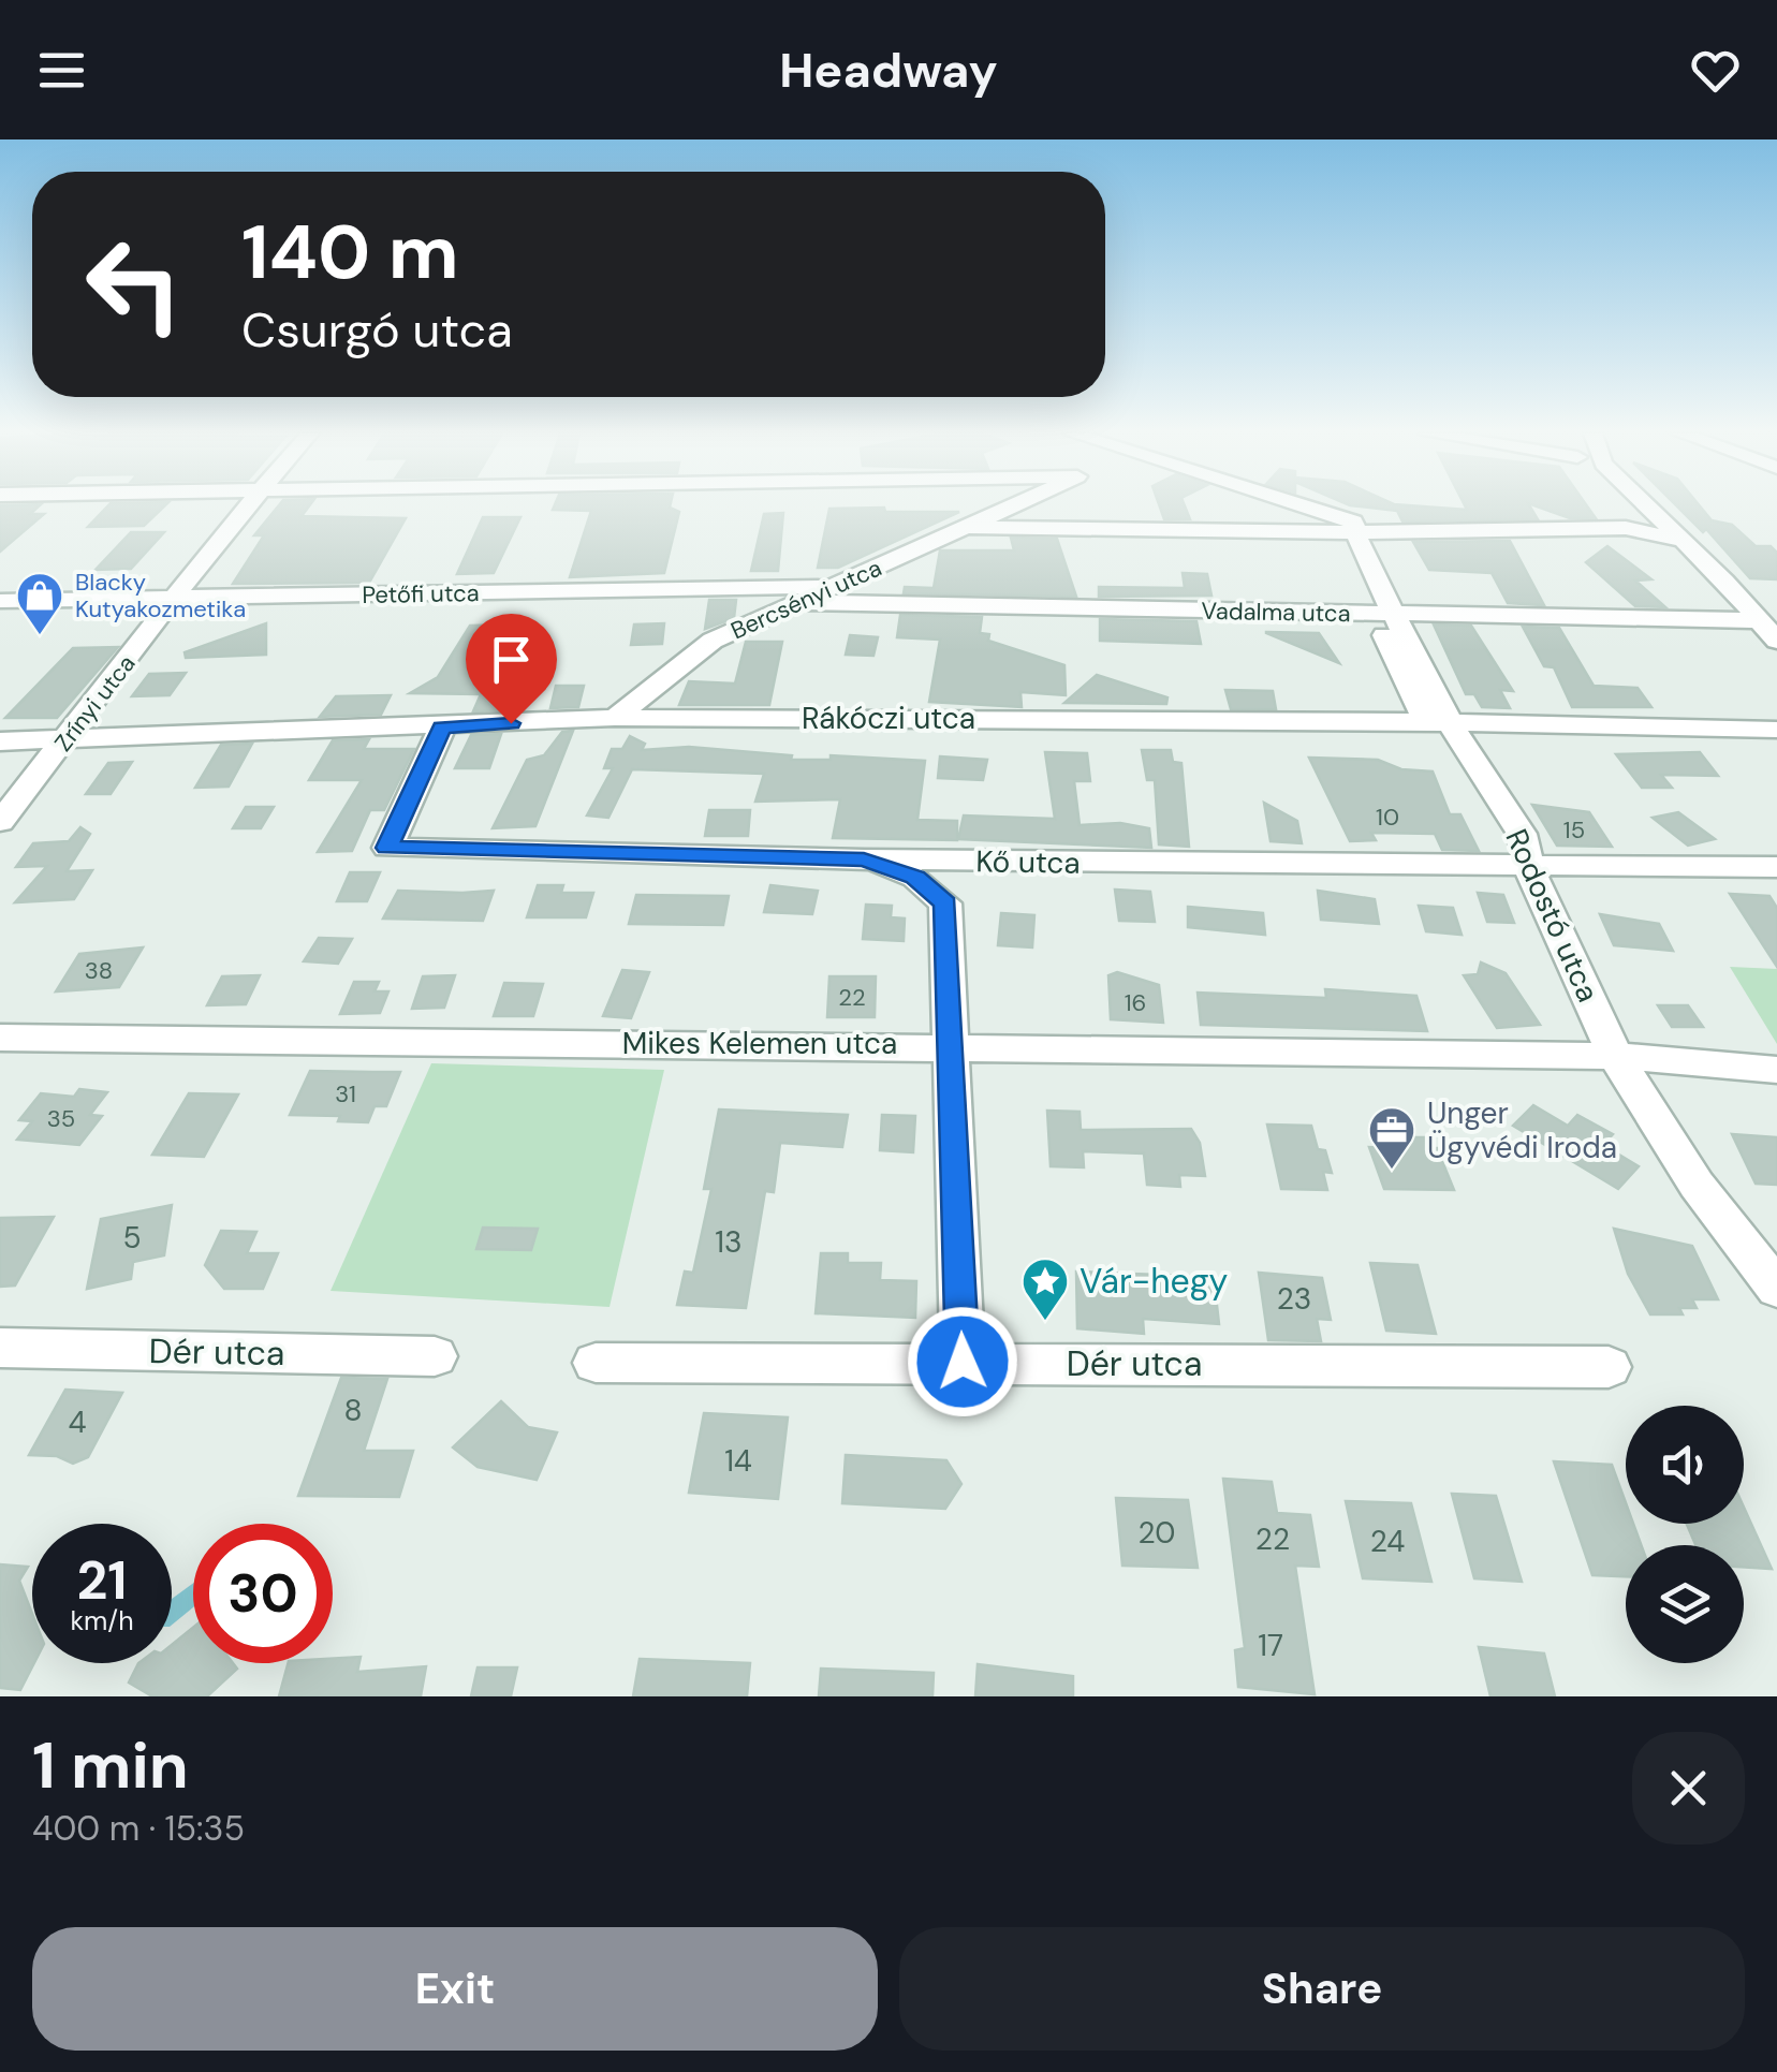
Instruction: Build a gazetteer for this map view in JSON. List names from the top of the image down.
{
  "streets": {
    "street": [
      "Petőfi utca",
      "Bercsényi utca",
      "Vadalma utca",
      "Zrínyi utca",
      "Rákóczi utca",
      "Kő utca",
      "Rodostó utca",
      "Mikes Kelemen utca",
      "Dér utca"
    ]
  },
  "crossings": [
    ["Petőfi utca", "Bercsényi utca"],
    ["Petőfi utca", "Zrínyi utca"],
    ["Bercsényi utca", "Vadalma utca"],
    ["Bercsényi utca", "Rákóczi utca"],
    ["Vadalma utca", "Rodostó utca"],
    ["Zrínyi utca", "Rákóczi utca"],
    ["Rákóczi utca", "Kő utca"],
    ["Rákóczi utca", "Rodostó utca"],
    ["Kő utca", "Rodostó utca"],
    ["Rodostó utca", "Mikes Kelemen utca"]
  ],
  "places": {
    "shop": ["Blacky Kutyakozmetika"],
    "office": ["Unger Ügyvédi Iroda"],
    "place": ["Vár-hegy"]
  },
  "house_numbers": [
    "10",
    "15",
    "38",
    "22",
    "16",
    "31",
    "35",
    "5",
    "13",
    "23",
    "8",
    "4",
    "14",
    "20",
    "22",
    "24",
    "17"
  ],
  "page": {
    "header": "Headway",
    "turn": ["140 m", "Csurgó utca"],
    "speed": "21 km/h",
    "limit": "30",
    "heading": ["1 min", "400 m · 15:35"],
    "buttons": ["Exit", "Share"]
  }
}
